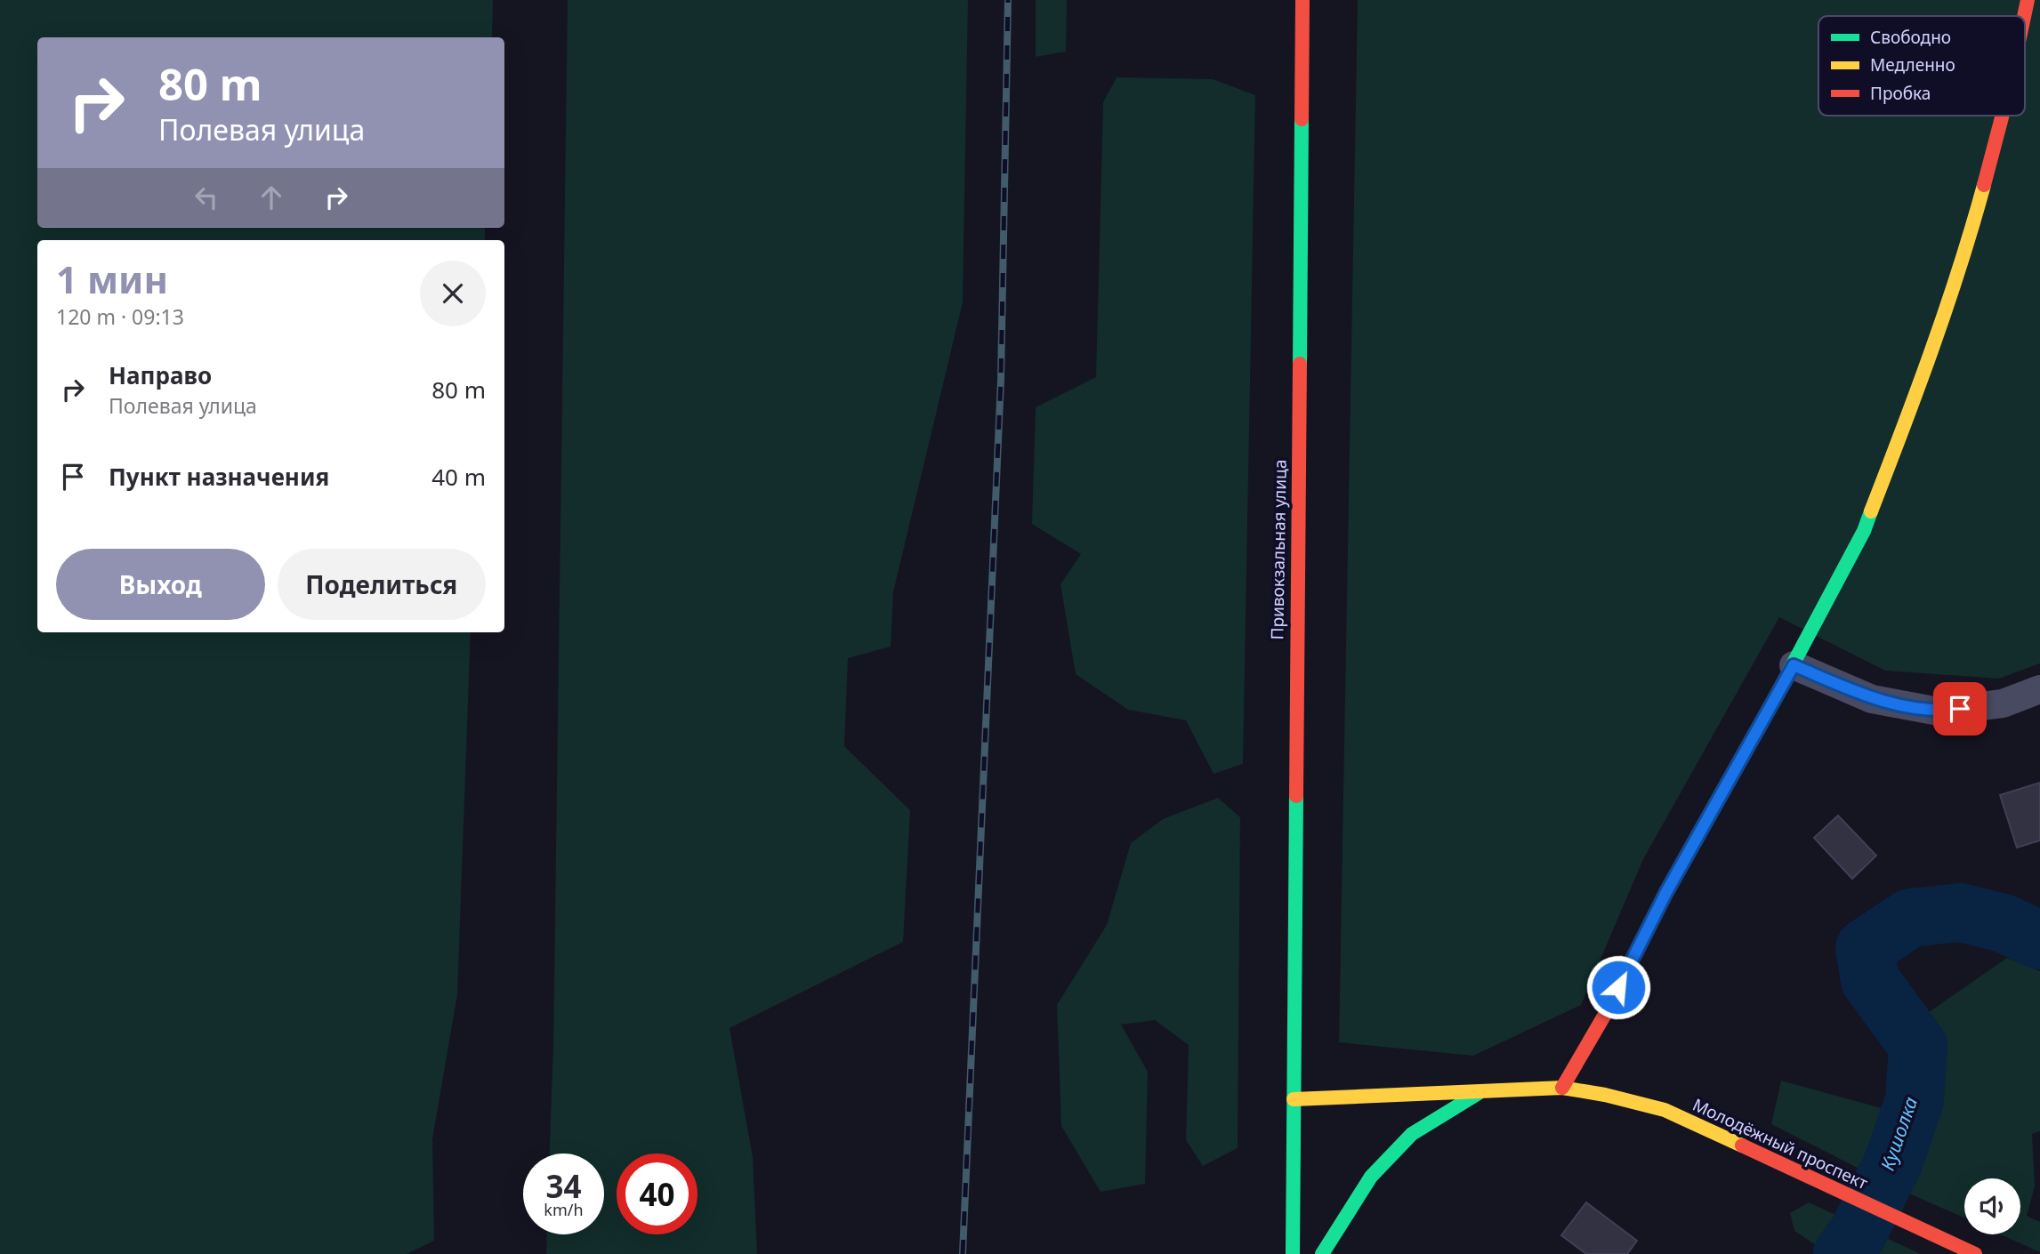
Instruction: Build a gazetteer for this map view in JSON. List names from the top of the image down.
{
  "streets": {
    "street": ["Привокзальная улица", "Молодёжный проспект"]
  },
  "crossings": [
    ["Привокзальная улица", "Молодёжный проспект"]
  ],
  "water": ["Кушолка"],
  "legend": ["Свободно", "Медленно", "Пробка"],
  "page": {
    "turn": ["80 m", "Полевая улица"],
    "heading": ["1 мин", "120 m · 09:13"],
    "list": [
      {
        "name": "Направо",
        "note": "Полевая улица",
        "value": "80 m"
      },
      {
        "name": "Пункт назначения",
        "value": "40 m"
      }
    ],
    "buttons": ["Выход", "Поделиться"],
    "speed": "34 km/h",
    "limit": "40"
  }
}
